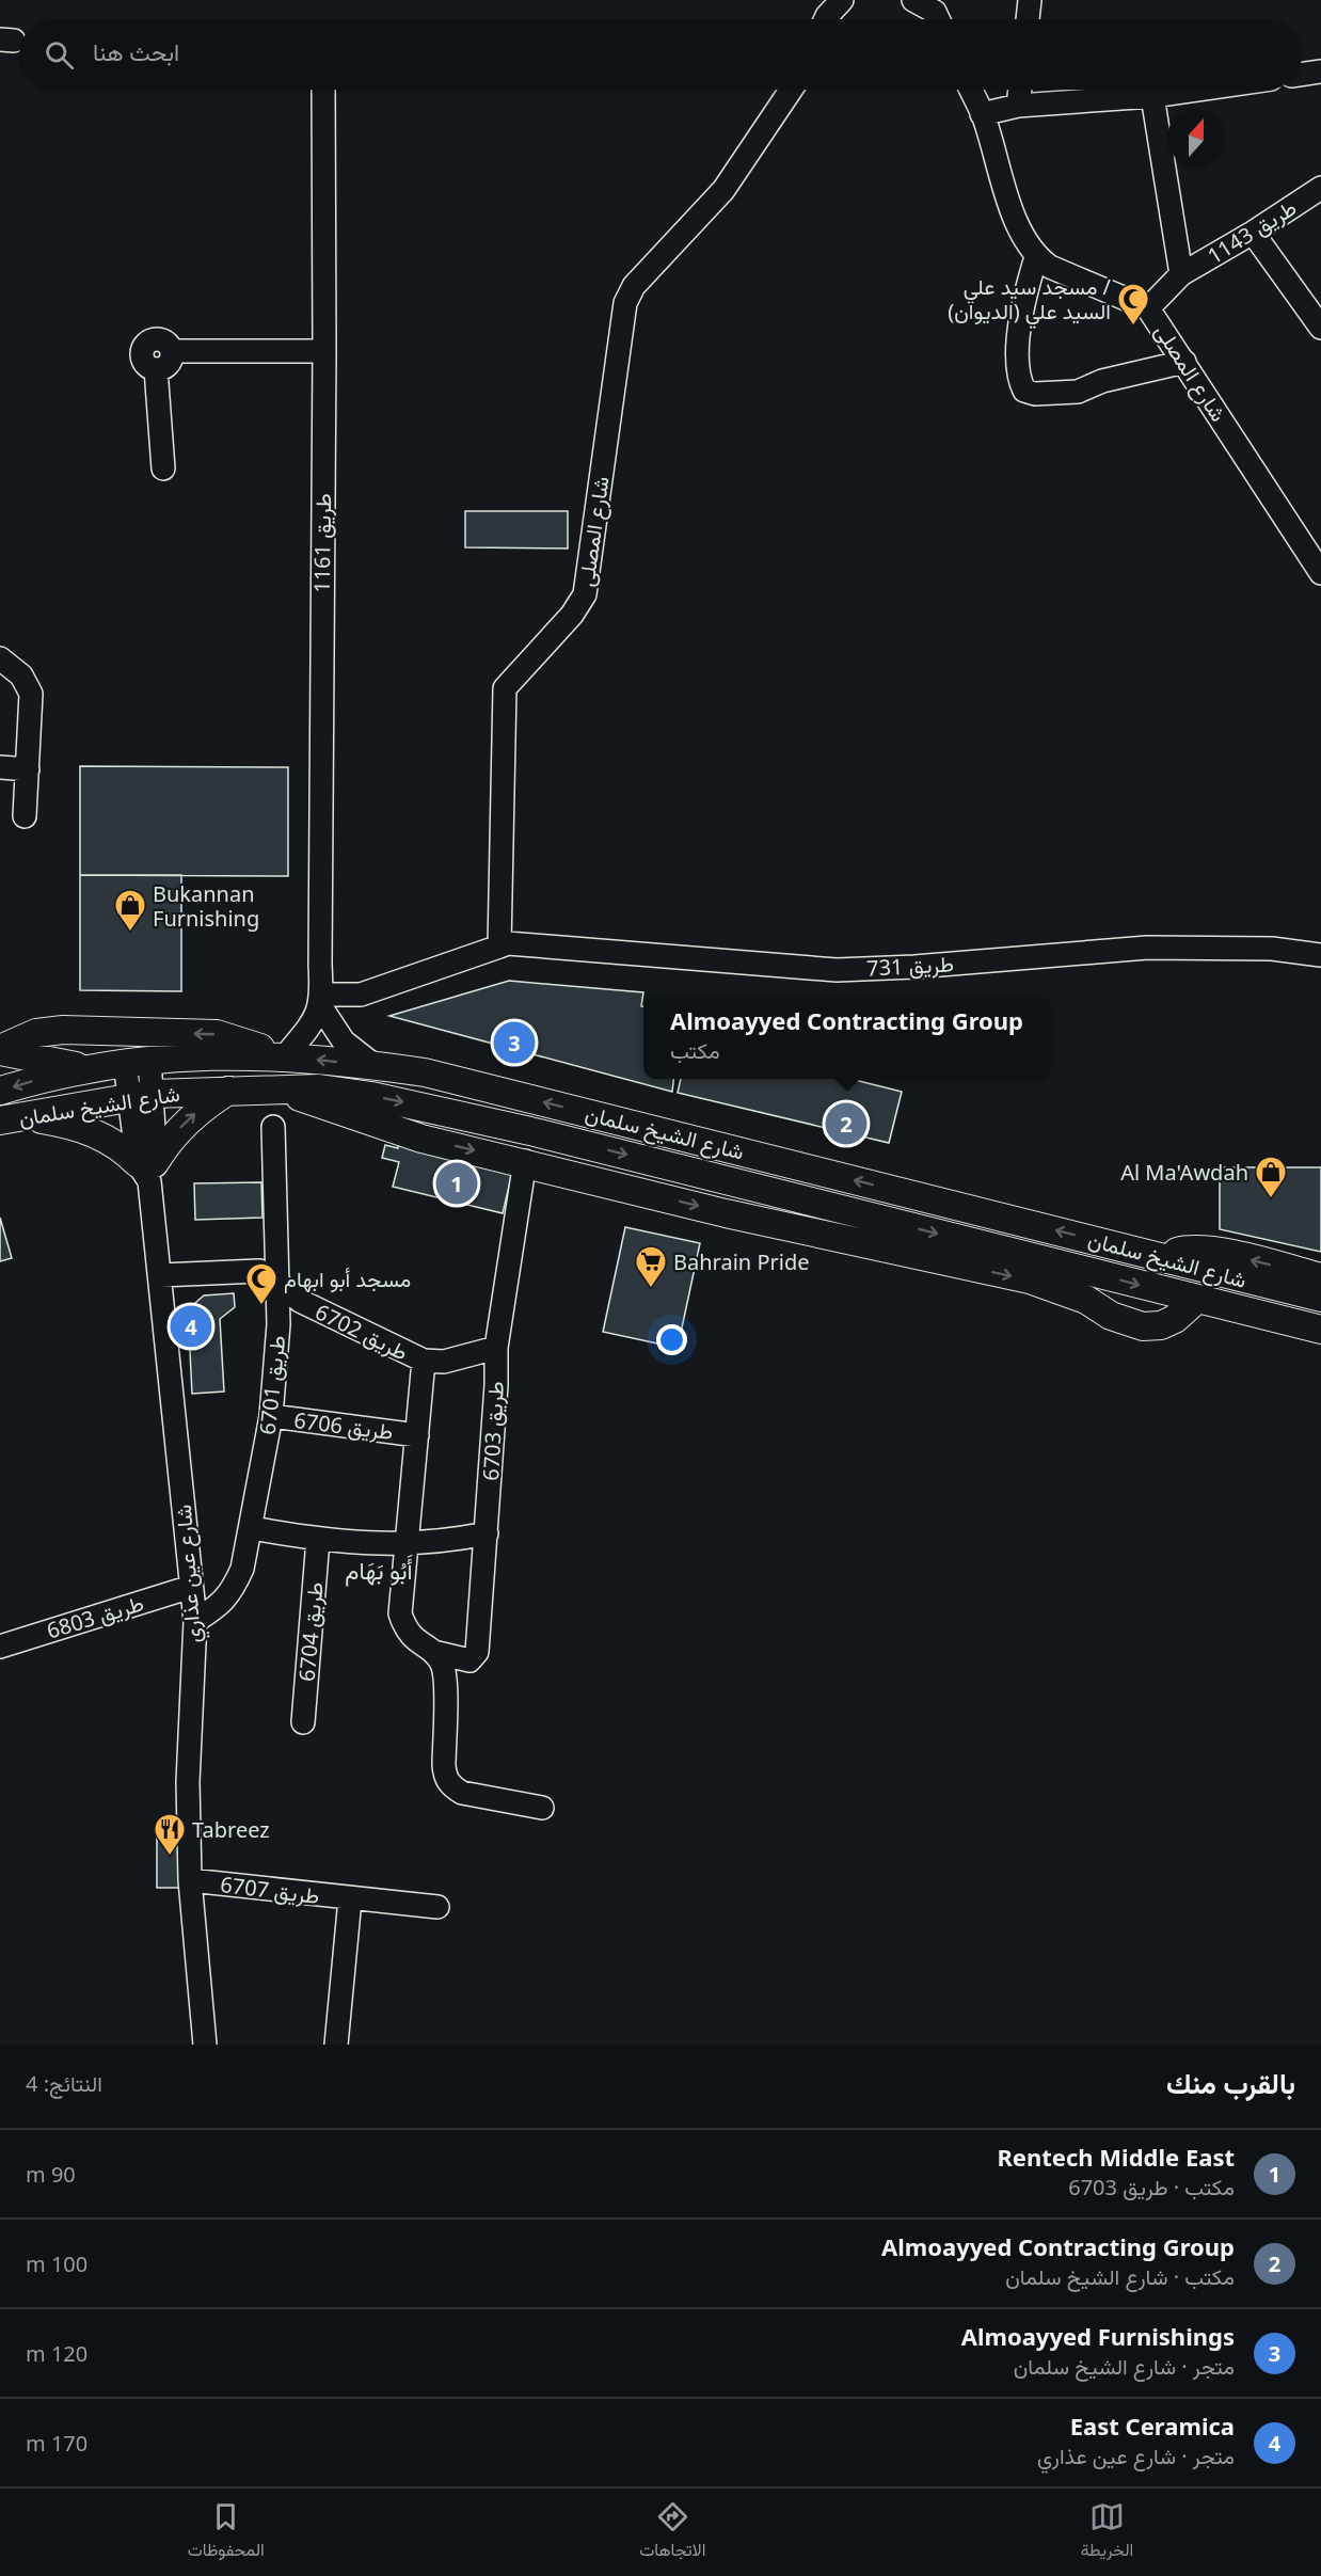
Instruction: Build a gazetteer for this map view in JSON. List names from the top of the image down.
{
  "streets": {
    "main road": ["شارع الشيخ سلمان"],
    "street": [
      "طريق 1143",
      "شارع المصلى",
      "طريق 1161",
      "طريق 731",
      "طريق 6702",
      "طريق 6701",
      "طريق 6706",
      "طريق 6703",
      "شارع عين عذاري",
      "طريق 6803",
      "طريق 6704",
      "طريق 6707"
    ]
  },
  "crossings": [
    ["طريق 1143", "شارع المصلى"],
    ["شارع المصلى", "طريق 731"],
    ["شارع الشيخ سلمان", "شارع عين عذاري"],
    ["طريق 6702", "طريق 6701"],
    ["طريق 6702", "طريق 6706"],
    ["طريق 6702", "طريق 6703"],
    ["طريق 6702", "شارع عين عذاري"],
    ["طريق 6701", "طريق 6706"],
    ["طريق 6701", "شارع عين عذاري"],
    ["طريق 6706", "طريق 6703"],
    ["شارع عين عذاري", "طريق 6803"],
    ["شارع عين عذاري", "طريق 6707"]
  ],
  "districts": ["أَبُو بَهَام"],
  "places": {
    "mosque": ["مسجد سيد علي / السيد علي (الديوان)", "مسجد أبو ابهام"],
    "shop": ["Bukannan Furnishing", "Al Ma'Awdah"],
    "supermarket": ["Bahrain Pride"],
    "restaurant": ["Tabreez"]
  },
  "north": "top",
  "page": {
    "search": "ابحث هنا",
    "popup": ["Almoayyed Contracting Group", "مكتب"],
    "pins": [
      "3",
      "2",
      "1",
      "4"
    ],
    "heading": ["بالقرب منك", "النتائج: 4"],
    "list": [
      {
        "mark": "1",
        "name": "Rentech Middle East",
        "note": "مكتب · طريق 6703",
        "value": "90 m"
      },
      {
        "mark": "2",
        "name": "Almoayyed Contracting Group",
        "note": "مكتب · شارع الشيخ سلمان",
        "value": "100 m"
      },
      {
        "mark": "3",
        "name": "Almoayyed Furnishings",
        "note": "متجر · شارع الشيخ سلمان",
        "value": "120 m"
      },
      {
        "mark": "4",
        "name": "East Ceramica",
        "note": "متجر · شارع عين عذاري",
        "value": "170 m"
      }
    ],
    "nav": ["الخريطة", "الاتجاهات", "المحفوظات"]
  }
}
